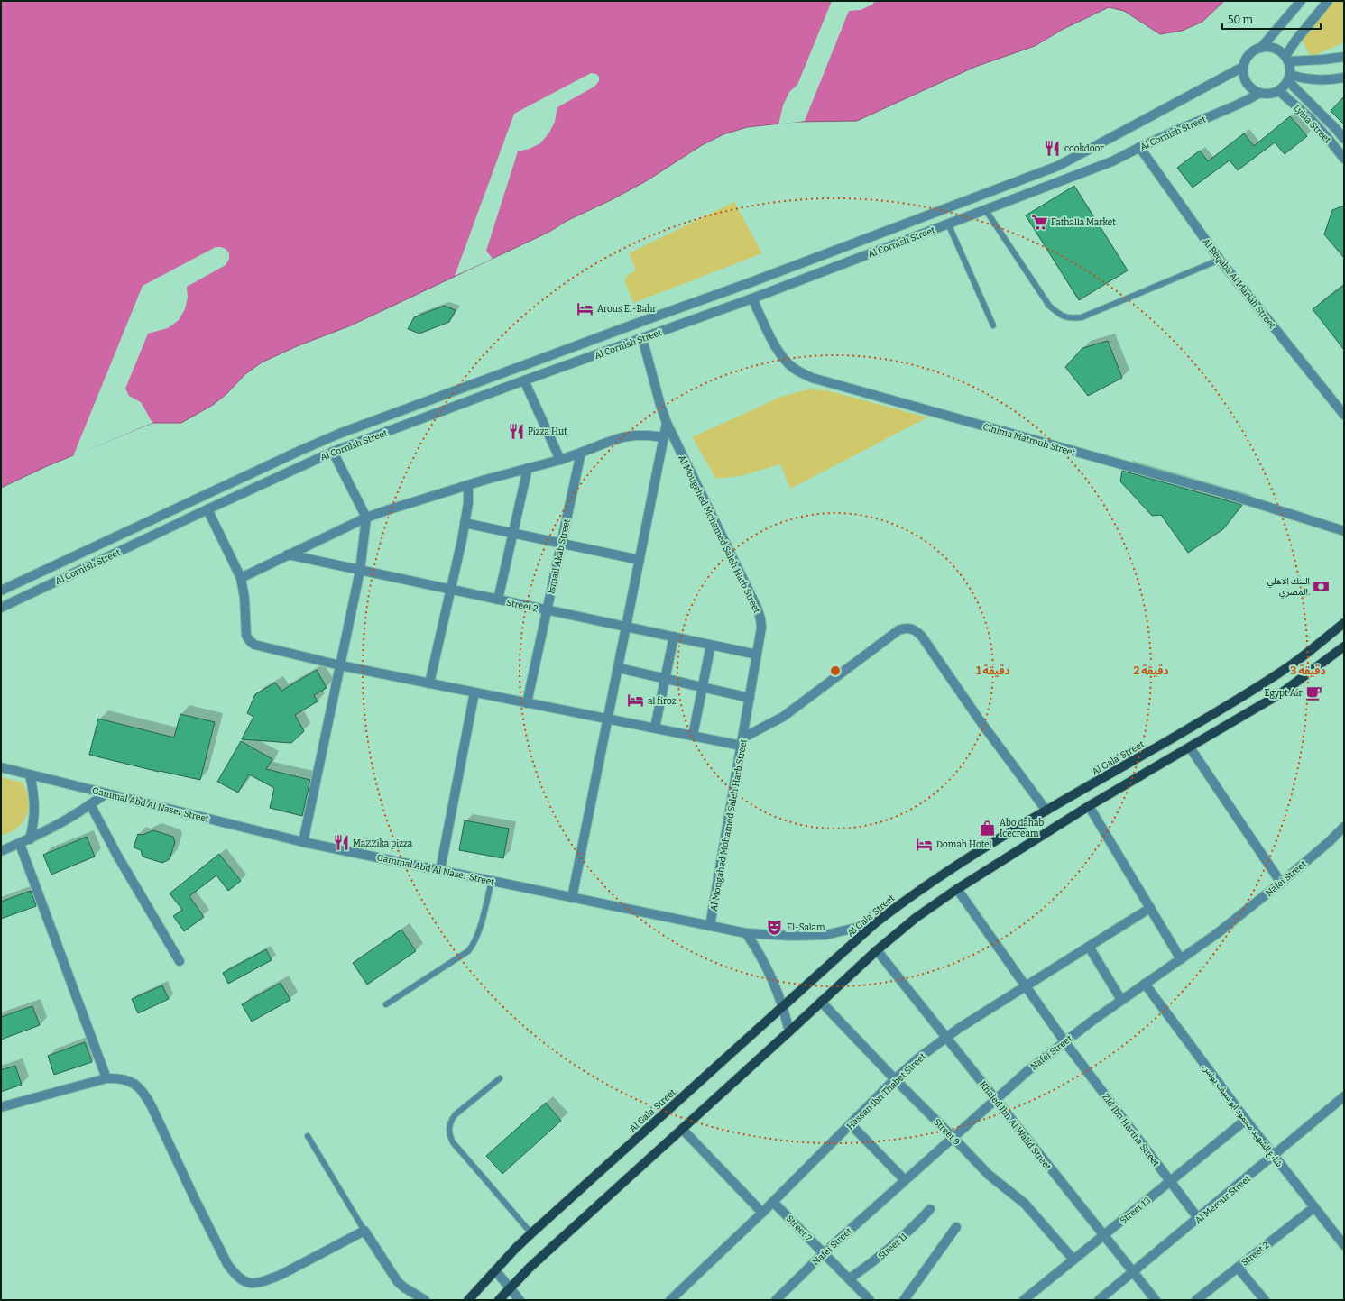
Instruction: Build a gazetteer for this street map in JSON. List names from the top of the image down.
{
  "streets": {
    "main road": ["Al Gala' Street"],
    "street": [
      "Lybia Street",
      "Al Cornish Street",
      "Al Reqaba Al Idariah Street",
      "Cinima Matrouh Street",
      "Al Mougahed Mohamed Saleh Harb Street",
      "Ismail Akab Street",
      "Street 2",
      "Gammal Abd Al Naser Street",
      "Nafei Street",
      "Hassan Ibn Thabet Street",
      "شارع الشهيد محمود ابو سيف يونس",
      "Khaled Ibn Al Walid Street",
      "Zid Ibn Hartha Street",
      "Street 9",
      "Al Merour Street",
      "Street 13",
      "Street 7",
      "Street 11"
    ]
  },
  "crossings": [
    ["Lybia Street", "Al Cornish Street"],
    ["Al Cornish Street", "Al Reqaba Al Idariah Street"],
    ["Al Cornish Street", "Cinima Matrouh Street"],
    ["Al Cornish Street", "Al Mougahed Mohamed Saleh Harb Street"],
    ["Al Mougahed Mohamed Saleh Harb Street", "Street 2"],
    ["Al Mougahed Mohamed Saleh Harb Street", "Gammal Abd Al Naser Street"],
    ["Ismail Akab Street", "Street 2"],
    ["Street 2", "شارع الشهيد محمود ابو سيف يونس"],
    ["Al Gala' Street", "Gammal Abd Al Naser Street"],
    ["Nafei Street", "شارع الشهيد محمود ابو سيف يونس"],
    ["Nafei Street", "Khaled Ibn Al Walid Street"],
    ["Nafei Street", "Zid Ibn Hartha Street"],
    ["Nafei Street", "Street 9"],
    ["Nafei Street", "Street 7"],
    ["Hassan Ibn Thabet Street", "Khaled Ibn Al Walid Street"],
    ["Hassan Ibn Thabet Street", "Zid Ibn Hartha Street"],
    ["Hassan Ibn Thabet Street", "Street 9"],
    ["Hassan Ibn Thabet Street", "Street 7"],
    ["شارع الشهيد محمود ابو سيف يونس", "Al Merour Street"],
    ["شارع الشهيد محمود ابو سيف يونس", "Street 13"],
    ["Khaled Ibn Al Walid Street", "Al Merour Street"],
    ["Khaled Ibn Al Walid Street", "Street 13"],
    ["Zid Ibn Hartha Street", "Al Merour Street"],
    ["Zid Ibn Hartha Street", "Street 13"],
    ["Street 9", "Street 13"],
    ["Street 7", "Street 11"]
  ],
  "places": {
    "restaurant": ["cookdoor", "Pizza Hut", "MaZZika pizza"],
    "supermarket": ["Fathalla Market"],
    "hotel": ["Arous El-Bahr", "al firoz", "Domah Hotel"],
    "bank": ["البنك الاهلي المصري."],
    "cafe": ["Egypt Air"],
    "shop": ["Abo dahab Icecream"],
    "theatre": ["El-Salam"]
  },
  "scale_bar": "50 m",
  "rings": ["1 دقيقة", "2 دقيقة", "3 دقيقة"]
}
